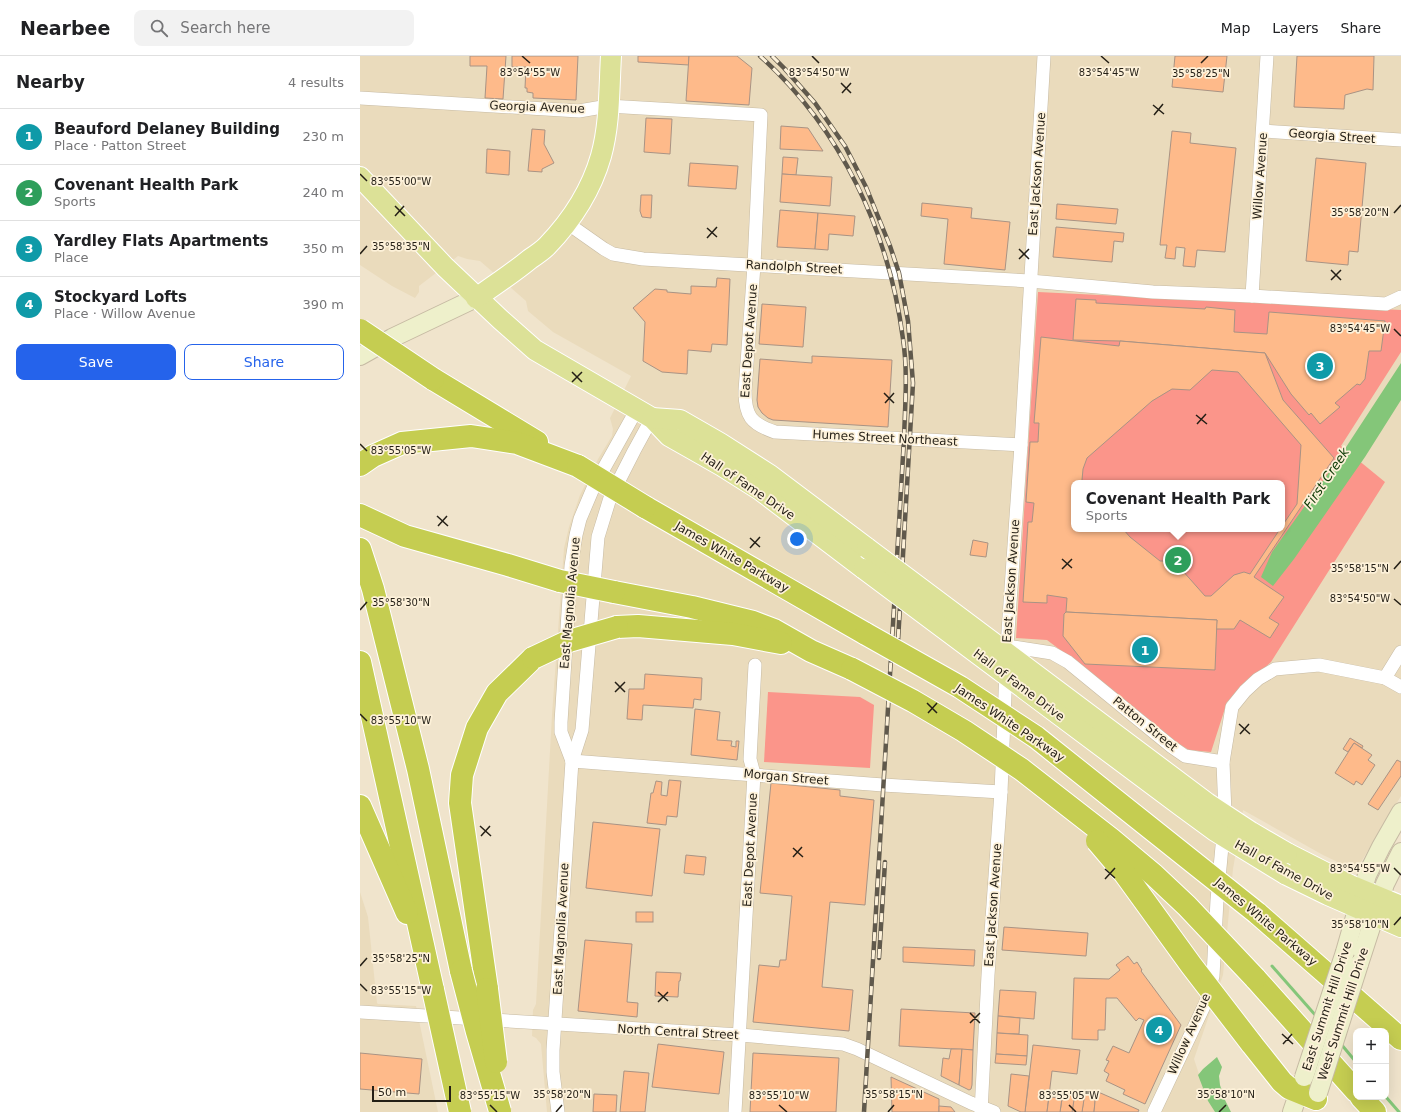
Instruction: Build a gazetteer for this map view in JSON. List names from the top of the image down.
{
  "streets": {
    "highway": ["James White Parkway"],
    "main road": ["Hall of Fame Drive", "East Summit Hill Drive", "West Summit Hill Drive"],
    "street": [
      "Georgia Avenue",
      "Georgia Street",
      "East Jackson Avenue",
      "Willow Avenue",
      "Randolph Street",
      "East Depot Avenue",
      "Humes Street Northeast",
      "East Magnolia Avenue",
      "Patton Street",
      "Morgan Street",
      "North Central Street"
    ]
  },
  "crossings": [
    ["Georgia Avenue", "East Depot Avenue"],
    ["Georgia Street", "Willow Avenue"],
    ["East Jackson Avenue", "Randolph Street"],
    ["East Jackson Avenue", "Humes Street Northeast"],
    ["East Jackson Avenue", "Patton Street"],
    ["East Jackson Avenue", "Morgan Street"],
    ["East Jackson Avenue", "North Central Street"],
    ["Willow Avenue", "Randolph Street"],
    ["Willow Avenue", "Patton Street"],
    ["Randolph Street", "East Depot Avenue"],
    ["East Depot Avenue", "Humes Street Northeast"],
    ["East Depot Avenue", "Morgan Street"],
    ["East Depot Avenue", "North Central Street"],
    ["Hall of Fame Drive", "East Magnolia Avenue"],
    ["Hall of Fame Drive", "East Summit Hill Drive"],
    ["Hall of Fame Drive", "West Summit Hill Drive"],
    ["East Magnolia Avenue", "Morgan Street"],
    ["East Magnolia Avenue", "North Central Street"],
    ["East Summit Hill Drive", "West Summit Hill Drive"]
  ],
  "water": ["First Creek"],
  "scale_bar": "50 m",
  "page": {
    "header": "Nearbee",
    "search": "Search here",
    "nav": ["Map", "Layers", "Share"],
    "heading": ["Nearby", "4 results"],
    "list": [
      {
        "mark": "1",
        "name": "Beauford Delaney Building",
        "note": "Place · Patton Street",
        "value": "230 m"
      },
      {
        "mark": "2",
        "name": "Covenant Health Park",
        "note": "Sports",
        "value": "240 m"
      },
      {
        "mark": "3",
        "name": "Yardley Flats Apartments",
        "note": "Place",
        "value": "350 m"
      },
      {
        "mark": "4",
        "name": "Stockyard Lofts",
        "note": "Place · Willow Avenue",
        "value": "390 m"
      }
    ],
    "buttons": ["Save", "Share"],
    "pins": [
      "3",
      "2",
      "1",
      "4"
    ],
    "popup": ["Covenant Health Park", "Sports"],
    "map_buttons": ["+", "−"],
    "scale": "50 m"
  },
  "coordinates": [
    "83°54'55\"W",
    "83°54'50\"W",
    "83°54'45\"W",
    "35°58'25\"N",
    "83°55'00\"W",
    "35°58'20\"N",
    "35°58'35\"N",
    "83°55'05\"W",
    "35°58'15\"N",
    "35°58'30\"N",
    "83°55'10\"W",
    "35°58'10\"N",
    "83°55'15\"W"
  ]
}
